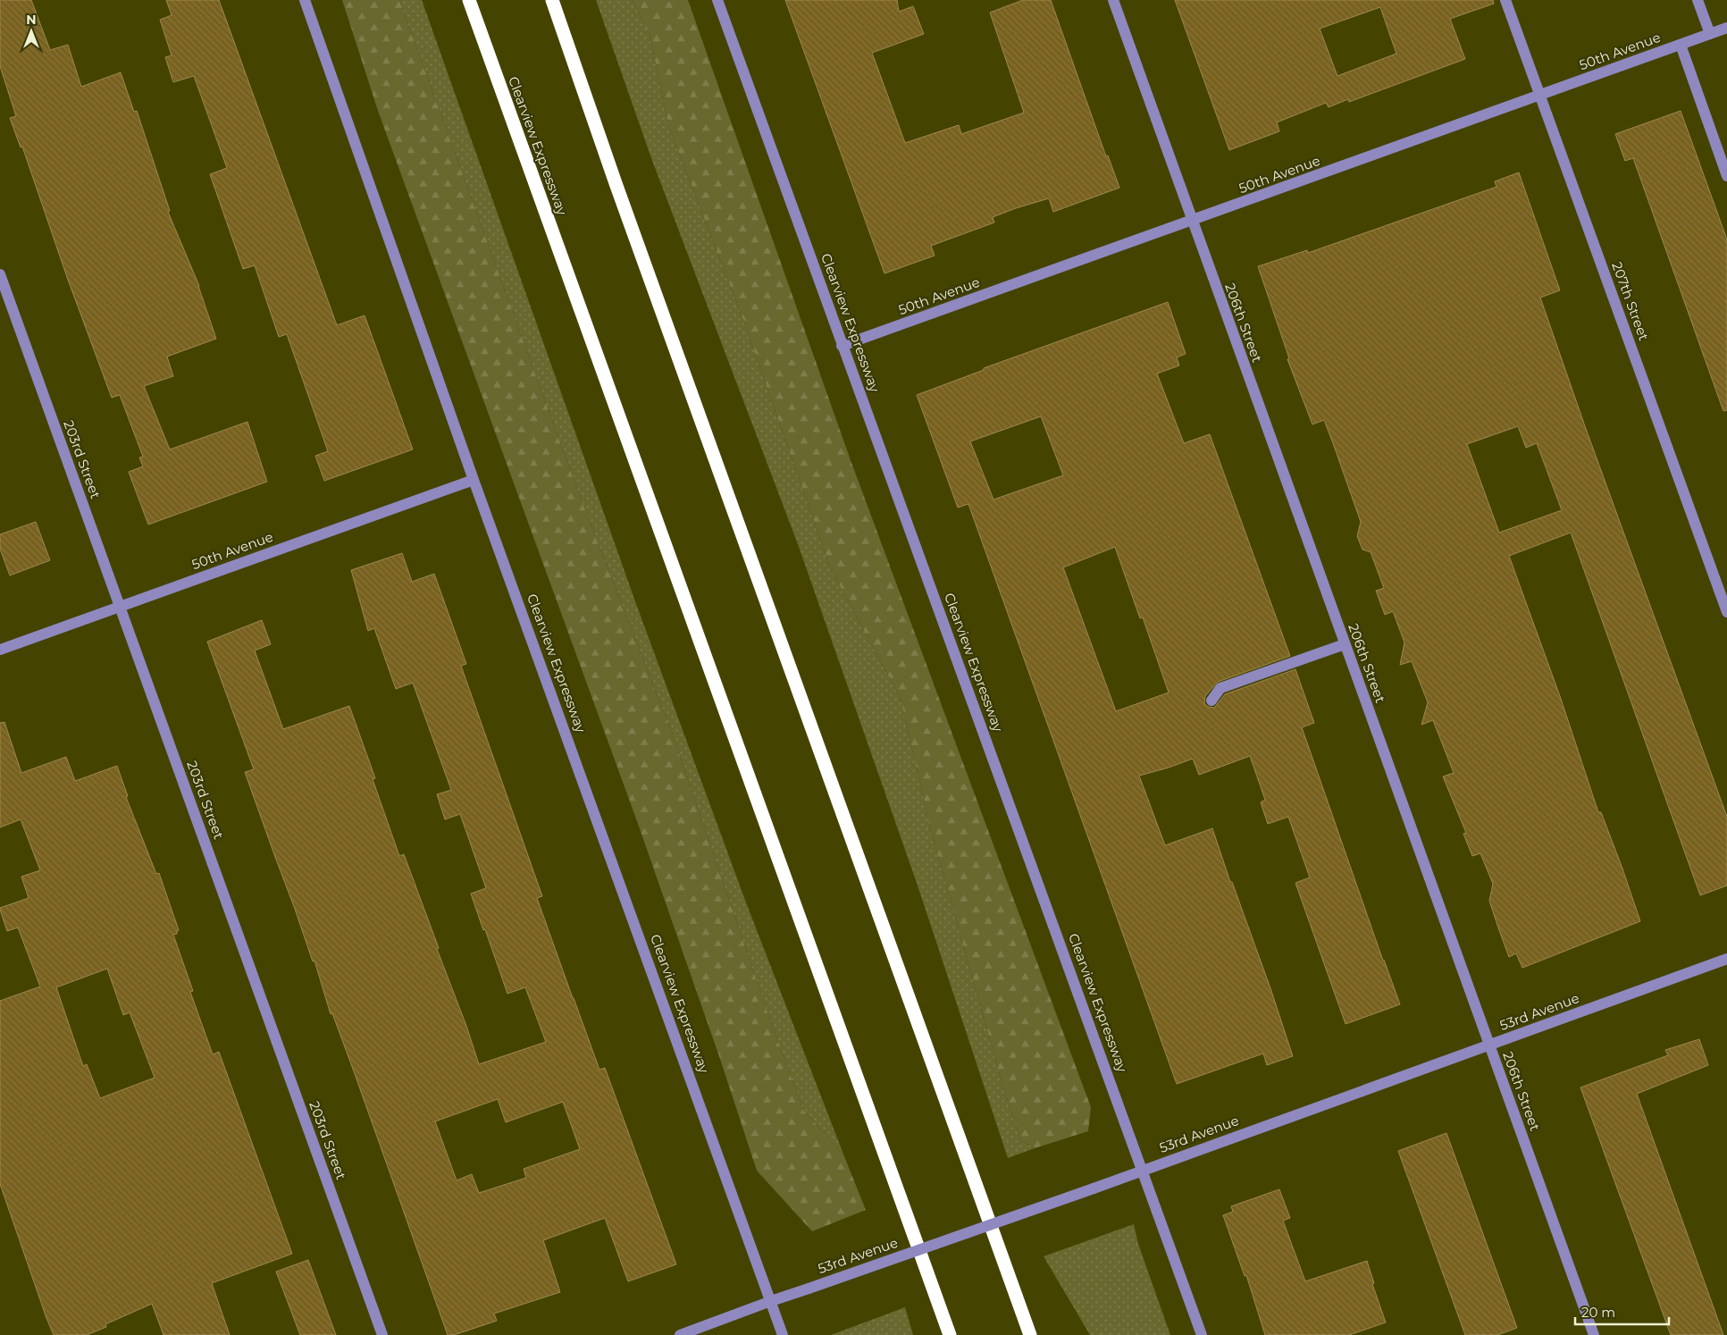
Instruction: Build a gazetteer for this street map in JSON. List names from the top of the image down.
{
  "streets": {
    "highway": ["Clearview Expressway"],
    "street": [
      "50th Avenue",
      "207th Street",
      "206th Street",
      "203rd Street",
      "53rd Avenue"
    ]
  },
  "crossings": [
    ["50th Avenue", "Clearview Expressway"],
    ["50th Avenue", "207th Street"],
    ["50th Avenue", "206th Street"],
    ["50th Avenue", "203rd Street"],
    ["Clearview Expressway", "53rd Avenue"],
    ["206th Street", "53rd Avenue"]
  ],
  "scale_bar": "20 m",
  "north": "top"
}
